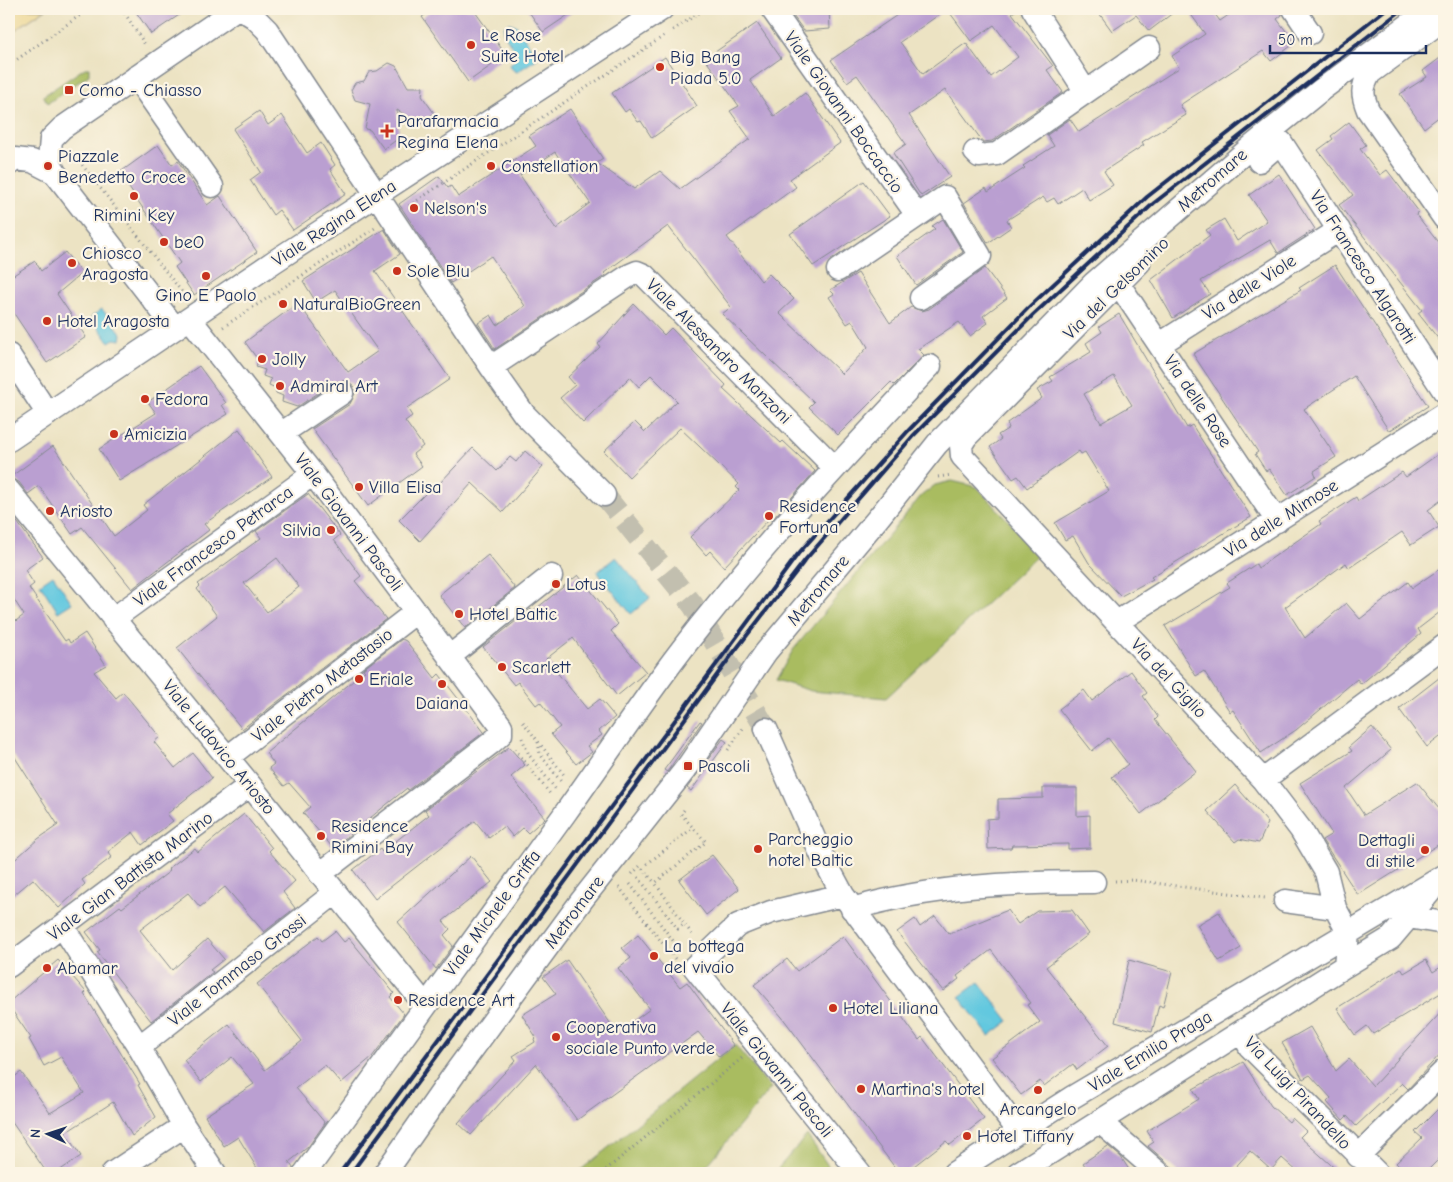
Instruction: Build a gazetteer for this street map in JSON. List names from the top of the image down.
{
  "streets": {
    "street": [
      "Viale Giovanni Boccaccio",
      "Metromare",
      "Viale Regina Elena",
      "Via Francesco Algarotti",
      "Via delle Viole",
      "Via del Gelsomino",
      "Viale Alessandro Manzoni",
      "Via delle Rose",
      "Via delle Mimose",
      "Viale Giovanni Pascoli",
      "Viale Francesco Petrarca",
      "Via del Giglio",
      "Viale Pietro Metastasio",
      "Viale Ludovico Ariosto",
      "Viale Gian Battista Marino",
      "Viale Michele Griffa",
      "Viale Tommaso Grossi",
      "Viale Emilio Praga",
      "Via Luigi Pirandello"
    ]
  },
  "crossings": [
    ["Viale Regina Elena", "Viale Giovanni Pascoli"],
    ["Via Francesco Algarotti", "Via delle Viole"],
    ["Via Francesco Algarotti", "Via del Gelsomino"],
    ["Via delle Viole", "Via delle Rose"],
    ["Via del Gelsomino", "Via delle Rose"],
    ["Via del Gelsomino", "Via del Giglio"],
    ["Via delle Rose", "Via delle Mimose"],
    ["Via delle Mimose", "Via del Giglio"],
    ["Viale Giovanni Pascoli", "Viale Francesco Petrarca"],
    ["Viale Giovanni Pascoli", "Viale Pietro Metastasio"],
    ["Viale Francesco Petrarca", "Viale Ludovico Ariosto"],
    ["Via del Giglio", "Viale Emilio Praga"],
    ["Viale Pietro Metastasio", "Viale Ludovico Ariosto"],
    ["Viale Ludovico Ariosto", "Viale Gian Battista Marino"],
    ["Viale Ludovico Ariosto", "Viale Michele Griffa"],
    ["Viale Ludovico Ariosto", "Viale Tommaso Grossi"],
    ["Viale Emilio Praga", "Via Luigi Pirandello"]
  ],
  "places": {
    "other": [
      "Le Rose Suite Hotel",
      "Big Bang Piada 5.0",
      "Piazzale Benedetto Croce",
      "Constellation",
      "Rimini Key",
      "Nelson's",
      "beO",
      "Chiosco Aragosta",
      "Sole Blu",
      "Gino E Paolo",
      "NaturalBioGreen",
      "Hotel Aragosta",
      "Jolly",
      "Admiral Art",
      "Fedora",
      "Amicizia",
      "Villa Elisa",
      "Ariosto",
      "Residence Fortuna",
      "Silvia",
      "Lotus",
      "Hotel Baltic",
      "Scarlett",
      "Eriale",
      "Daiana",
      "Residence Rimini Bay",
      "Parcheggio hotel Baltic",
      "Dettagli di stile",
      "La bottega del vivaio",
      "Abamar",
      "Residence Art",
      "Hotel Liliana",
      "Cooperativa sociale Punto verde",
      "Martina's hotel",
      "Arcangelo",
      "Hotel Tiffany"
    ],
    "transit": ["Como - Chiasso", "Pascoli"],
    "health": ["Parafarmacia Regina Elena"]
  },
  "scale_bar": "50 m",
  "north": "left"
}
